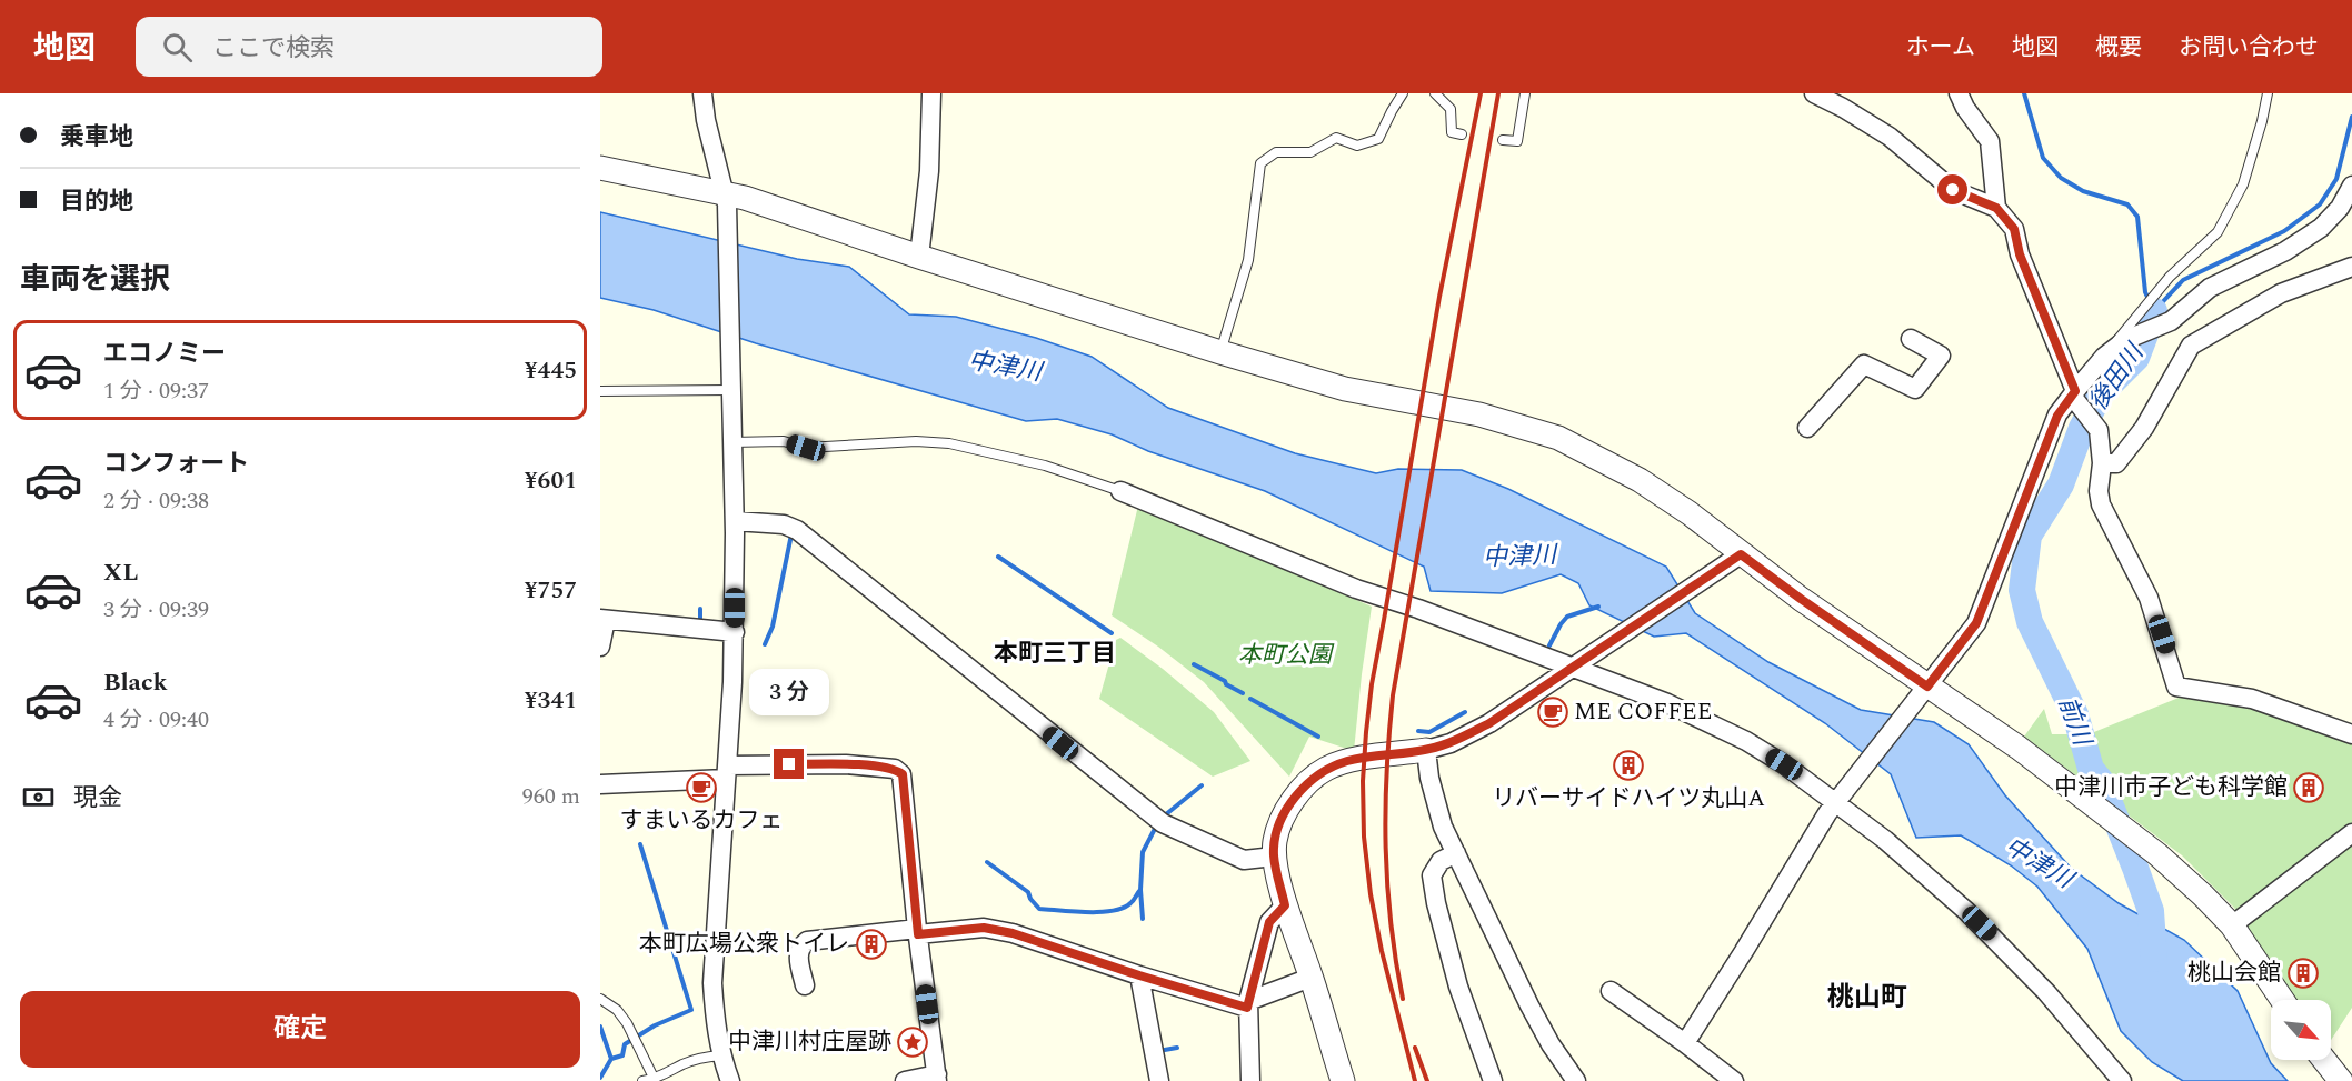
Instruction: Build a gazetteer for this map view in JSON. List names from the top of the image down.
{
  "districts": ["本町三丁目", "桃山町"],
  "water": ["中津川", "後田川", "前川"],
  "parks": ["本町公園"],
  "places": {
    "cafe": ["ME COFFEE", "すまいるカフェ"],
    "building": [
      "リバーサイドハイツ丸山A",
      "中津川市子ども科学館",
      "本町広場公衆トイレ",
      "桃山会館"
    ],
    "place": ["中津川村庄屋跡"]
  },
  "north": "bottom right",
  "page": {
    "header": "地図",
    "search": "ここで検索",
    "nav": [
      "ホーム",
      "地図",
      "概要",
      "お問い合わせ"
    ],
    "banner": ["乗車地", "目的地"],
    "heading": "車両を選択",
    "list": [
      {
        "name": "エコノミー",
        "note": "1 分 · 09:37",
        "value": "¥445"
      },
      {
        "name": "コンフォート",
        "note": "2 分 · 09:38",
        "value": "¥601"
      },
      {
        "name": "XL",
        "note": "3 分 · 09:39",
        "value": "¥757"
      },
      {
        "name": "Black",
        "note": "4 分 · 09:40",
        "value": "¥341"
      }
    ],
    "bubble": "3 分",
    "pay": ["現金", "960 m"],
    "buttons": "確定"
  }
}
